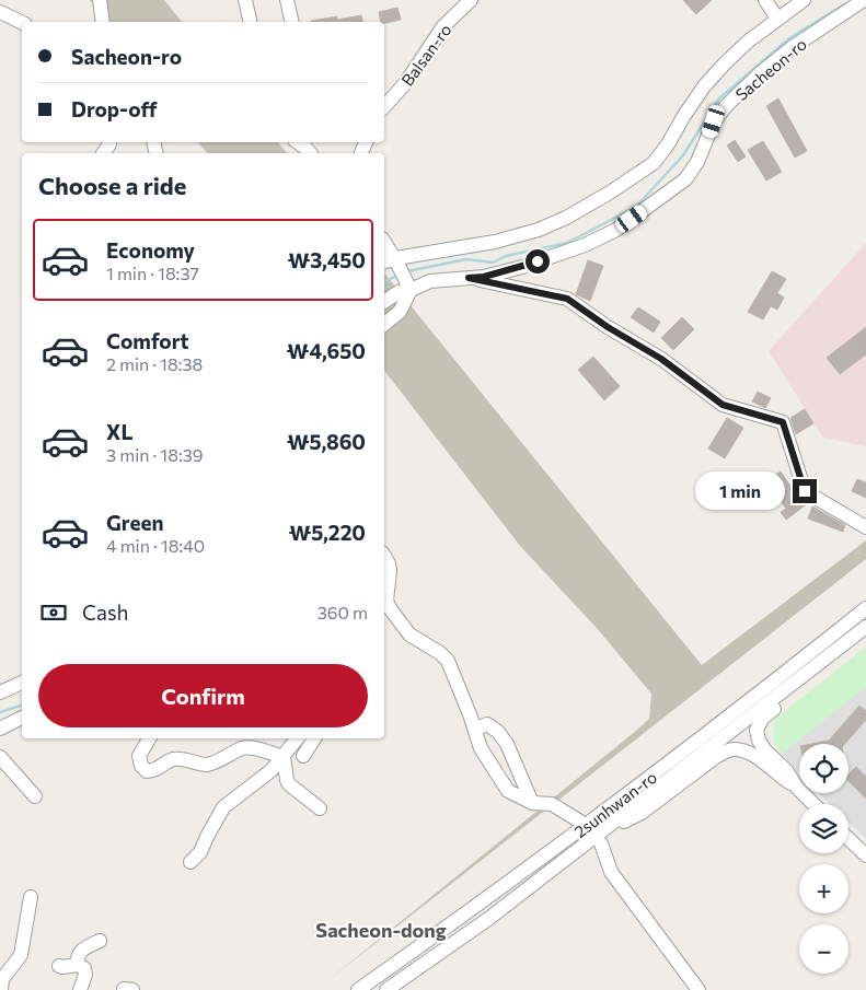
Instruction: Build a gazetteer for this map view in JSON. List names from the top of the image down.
{
  "streets": {
    "street": ["Balsan-ro", "Sacheon-ro", "2sunhwan-ro"]
  },
  "districts": ["Sacheon-dong"],
  "page": {
    "banner": ["Sacheon-ro", "Drop-off"],
    "heading": "Choose a ride",
    "list": [
      {
        "name": "Economy",
        "note": "1 min · 18:37",
        "value": "₩3,450"
      },
      {
        "name": "Comfort",
        "note": "2 min · 18:38",
        "value": "₩4,650"
      },
      {
        "name": "XL",
        "note": "3 min · 18:39",
        "value": "₩5,860"
      },
      {
        "name": "Green",
        "note": "4 min · 18:40",
        "value": "₩5,220"
      }
    ],
    "bubble": "1 min",
    "pay": ["Cash", "360 m"],
    "buttons": "Confirm",
    "map_buttons": ["+", "−"]
  }
}
